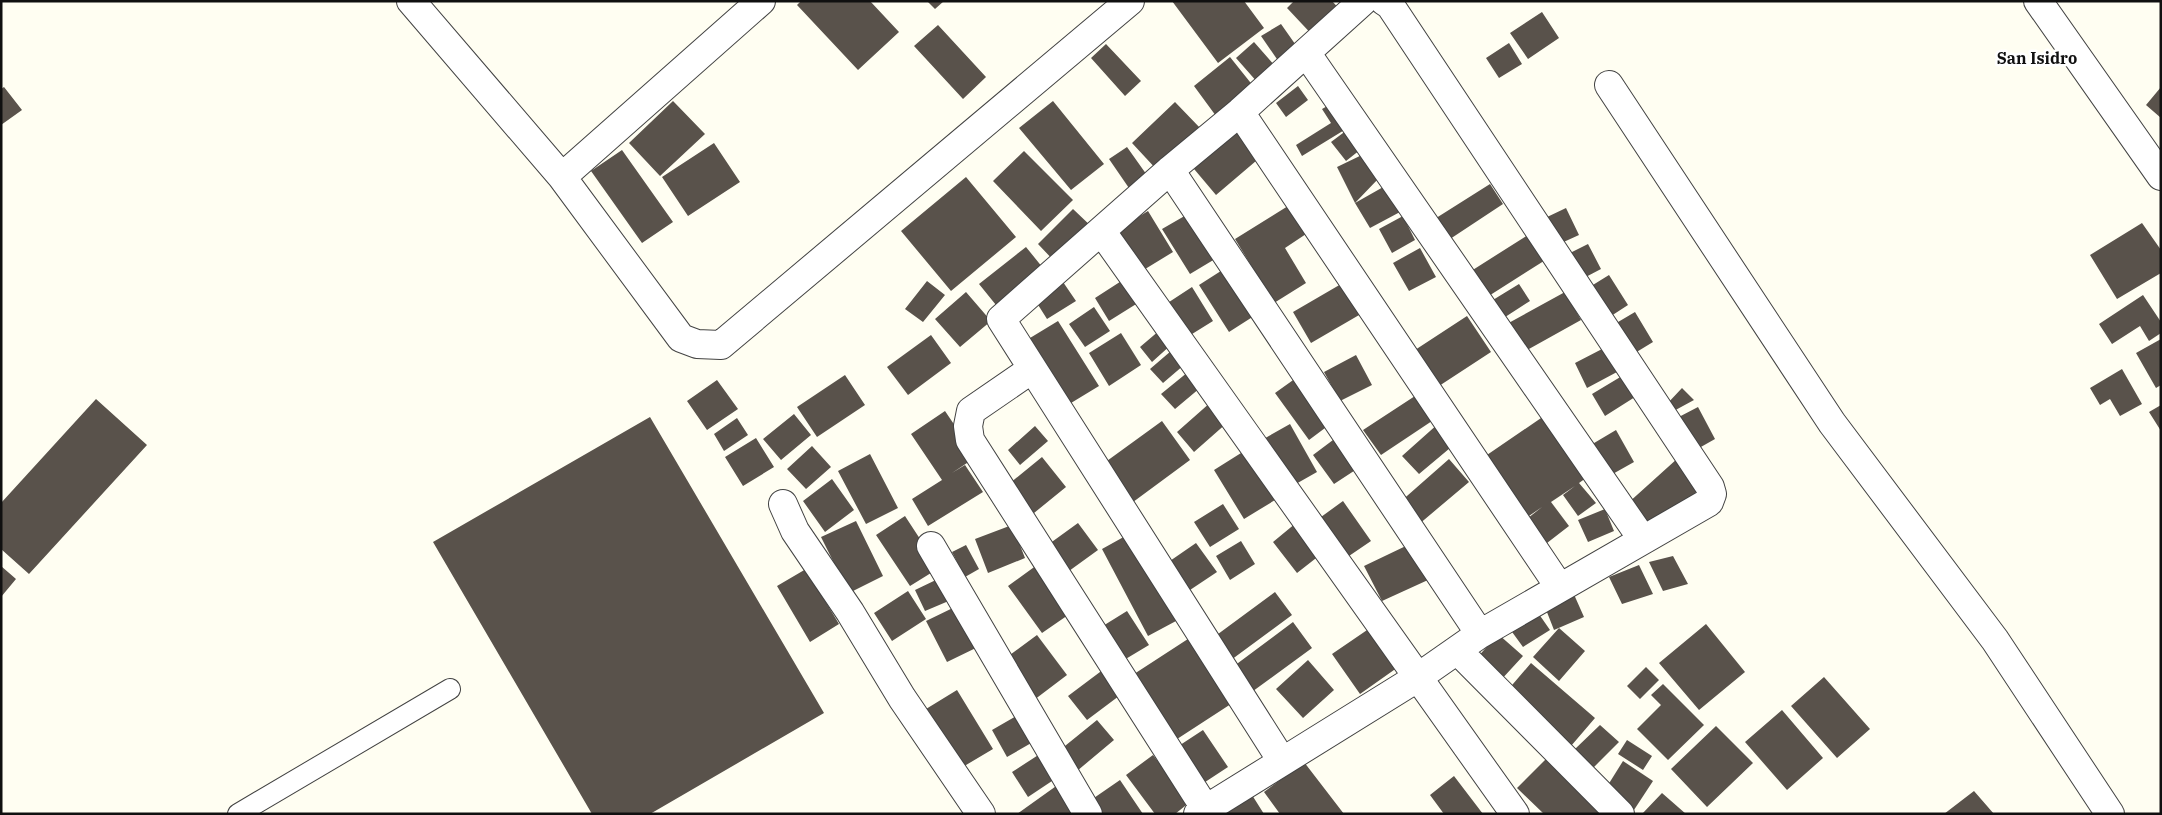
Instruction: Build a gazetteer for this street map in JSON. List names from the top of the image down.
{
  "districts": ["San Isidro"]
}
